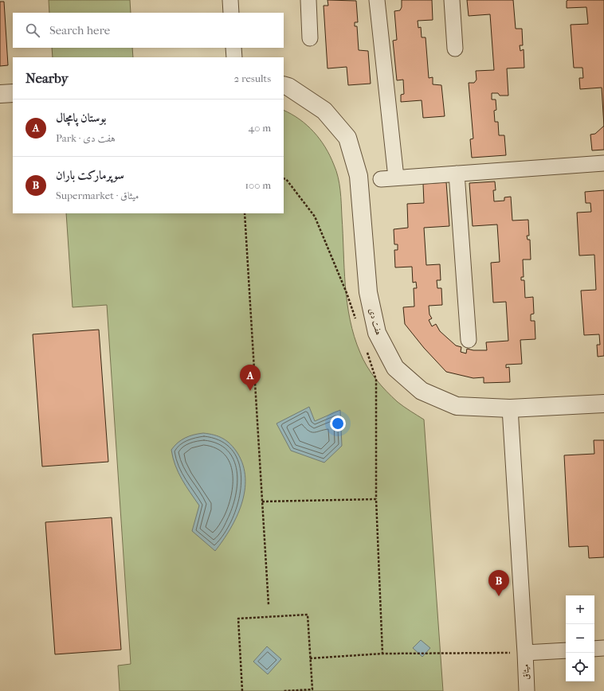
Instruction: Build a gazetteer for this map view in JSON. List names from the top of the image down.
{
  "streets": {
    "street": ["هفت دی", "میثاق"]
  },
  "crossings": [
    ["هفت دی", "میثاق"]
  ],
  "page": {
    "search": "Search here",
    "heading": ["Nearby", "2 results"],
    "list": [
      {
        "mark": "A",
        "name": "بوستان پامچال",
        "note": "Park · هفت دی",
        "value": "40 m"
      },
      {
        "mark": "B",
        "name": "سوپرمارکت باران",
        "note": "Supermarket · میثاق",
        "value": "100 m"
      }
    ],
    "pins": ["A", "B"],
    "map_buttons": ["+", "−"]
  }
}
